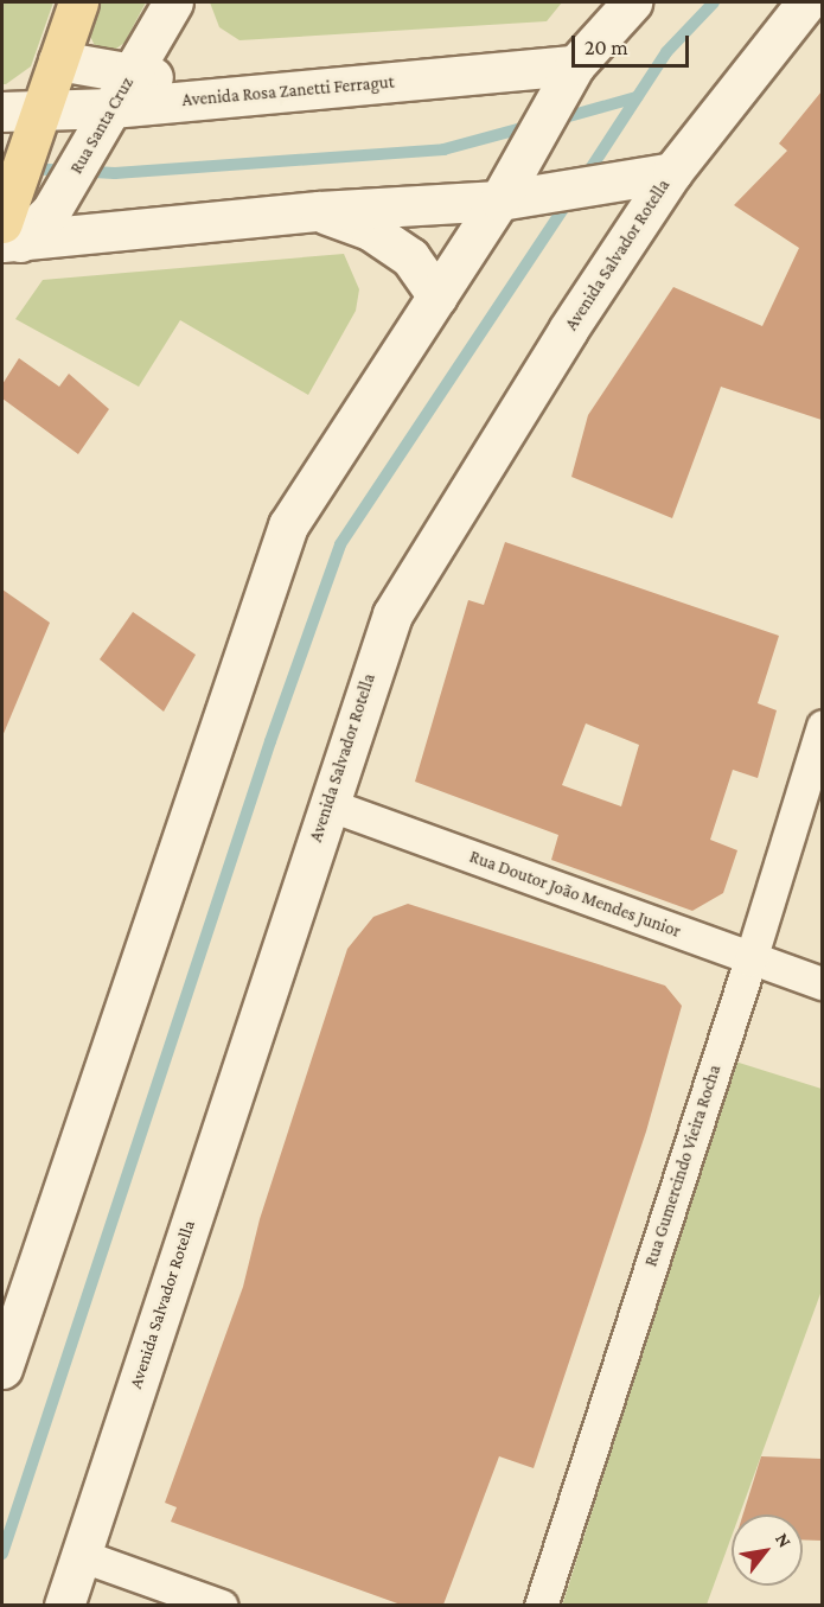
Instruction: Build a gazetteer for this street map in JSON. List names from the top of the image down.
{
  "streets": {
    "street": [
      "Avenida Rosa Zanetti Ferragut",
      "Rua Santa Cruz",
      "Avenida Salvador Rotella",
      "Rua Doutor João Mendes Junior",
      "Rua Gumercindo Vieira Rocha"
    ]
  },
  "crossings": [
    ["Avenida Rosa Zanetti Ferragut", "Rua Santa Cruz"],
    ["Avenida Salvador Rotella", "Rua Doutor João Mendes Junior"],
    ["Rua Doutor João Mendes Junior", "Rua Gumercindo Vieira Rocha"]
  ],
  "scale_bar": "20 m",
  "north": "top right"
}
